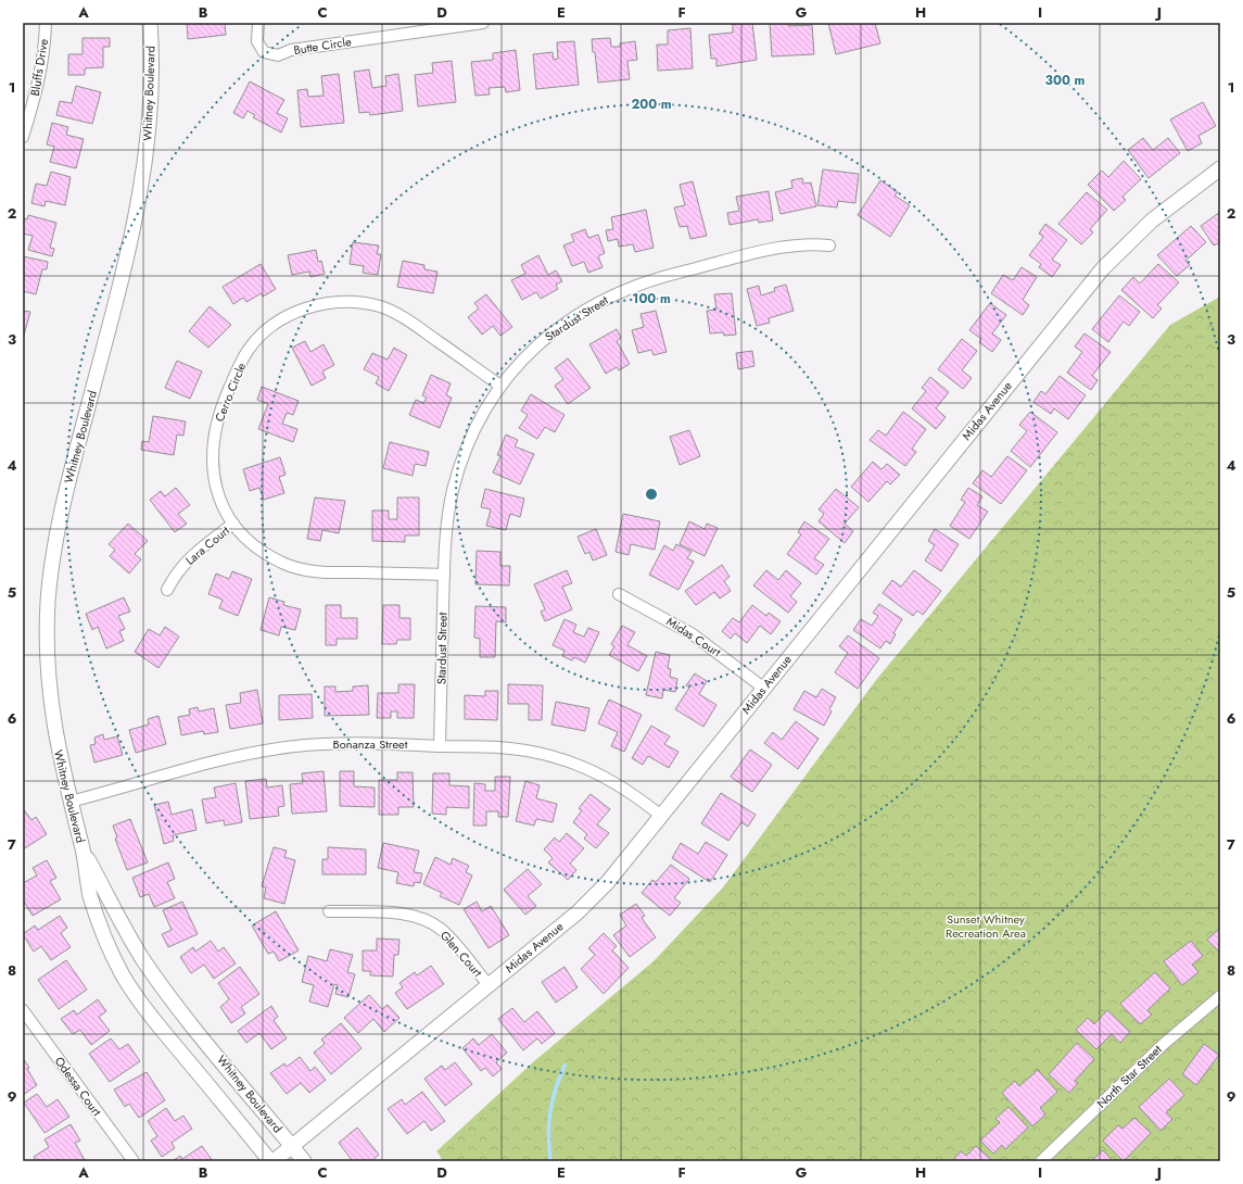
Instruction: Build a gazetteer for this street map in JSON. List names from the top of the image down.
{
  "streets": {
    "street": [
      "Butte Circle",
      "Bluffs Drive",
      "Whitney Boulevard",
      "Stardust Street",
      "Cerro Circle",
      "Midas Avenue",
      "Lara Court",
      "Midas Court",
      "Bonanza Street",
      "Glen Court",
      "North Star Street",
      "Odessa Court"
    ]
  },
  "crossings": [
    ["Whitney Boulevard", "Midas Avenue"],
    ["Whitney Boulevard", "Bonanza Street"],
    ["Stardust Street", "Cerro Circle"],
    ["Stardust Street", "Bonanza Street"],
    ["Cerro Circle", "Lara Court"],
    ["Midas Avenue", "Midas Court"],
    ["Midas Avenue", "Bonanza Street"],
    ["Midas Avenue", "Glen Court"]
  ],
  "parks": ["Sunset Whitney Recreation Area"],
  "grid": {
    "columns": [
      "A",
      "B",
      "C",
      "D",
      "E",
      "F",
      "G",
      "H",
      "I",
      "J"
    ],
    "rows": [
      "1",
      "2",
      "3",
      "4",
      "5",
      "6",
      "7",
      "8",
      "9"
    ]
  },
  "rings": ["300 m", "200 m", "100 m"]
}
